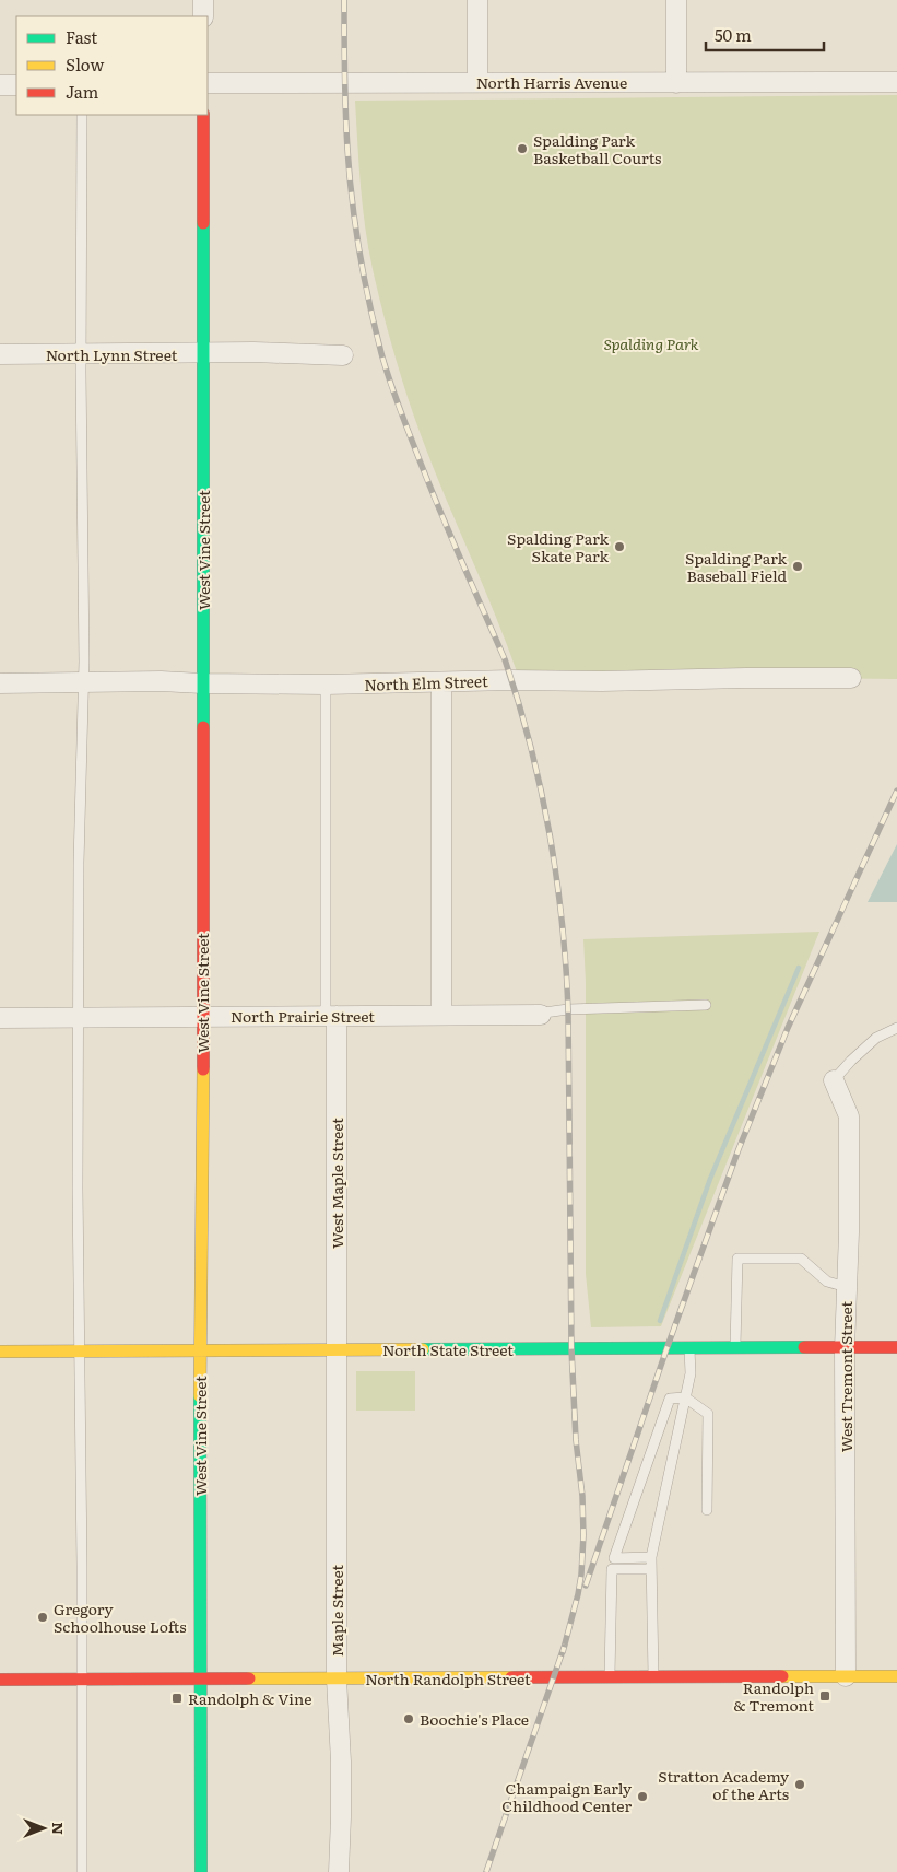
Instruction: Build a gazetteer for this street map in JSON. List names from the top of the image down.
{
  "streets": {
    "main road": ["West Vine Street", "North State Street", "North Randolph Street"],
    "street": [
      "North Harris Avenue",
      "North Lynn Street",
      "North Elm Street",
      "North Prairie Street",
      "West Maple Street",
      "West Tremont Street",
      "Maple Street"
    ]
  },
  "crossings": [
    ["North Lynn Street", "West Vine Street"],
    ["West Vine Street", "North Elm Street"],
    ["West Vine Street", "North Prairie Street"],
    ["West Vine Street", "North State Street"],
    ["West Vine Street", "North Randolph Street"],
    ["North Prairie Street", "West Maple Street"],
    ["West Maple Street", "North State Street"],
    ["West Maple Street", "Maple Street"],
    ["North State Street", "West Tremont Street"],
    ["North State Street", "Maple Street"],
    ["West Tremont Street", "North Randolph Street"],
    ["Maple Street", "North Randolph Street"]
  ],
  "parks": ["Spalding Park"],
  "places": {
    "other": [
      "Spalding Park Basketball Courts",
      "Spalding Park Skate Park",
      "Spalding Park Baseball Field",
      "Gregory Schoolhouse Lofts",
      "Boochie's Place",
      "Stratton Academy of the Arts",
      "Champaign Early Childhood Center"
    ],
    "transit": ["Randolph & Tremont", "Randolph & Vine"]
  },
  "legend": ["Fast", "Slow", "Jam"],
  "scale_bar": "50 m",
  "north": "right"
}
